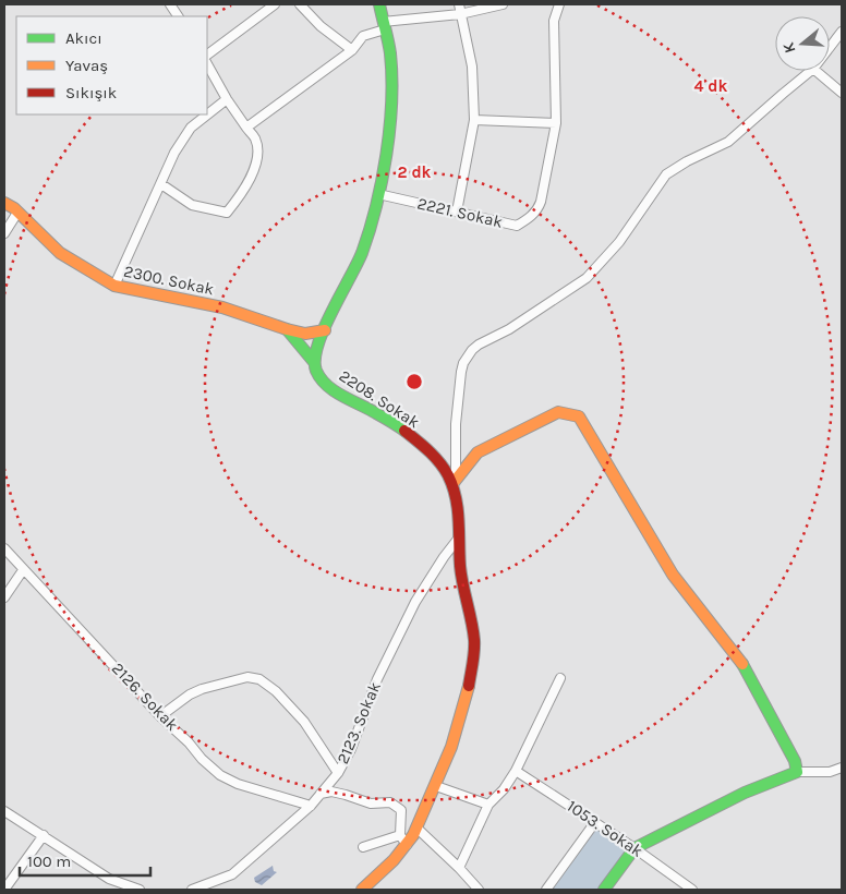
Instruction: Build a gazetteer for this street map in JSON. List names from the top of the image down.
{
  "streets": {
    "street": [
      "2221. Sokak",
      "2300. Sokak",
      "2208. Sokak",
      "2126. Sokak",
      "2123. Sokak",
      "1053. Sokak"
    ]
  },
  "crossings": [
    ["2300. Sokak", "2208. Sokak"],
    ["2208. Sokak", "2123. Sokak"],
    ["2126. Sokak", "2123. Sokak"]
  ],
  "legend": ["Akıcı", "Yavaş", "Sıkışık"],
  "scale_bar": "100 m",
  "north": "left",
  "rings": ["4 dk", "2 dk"]
}
